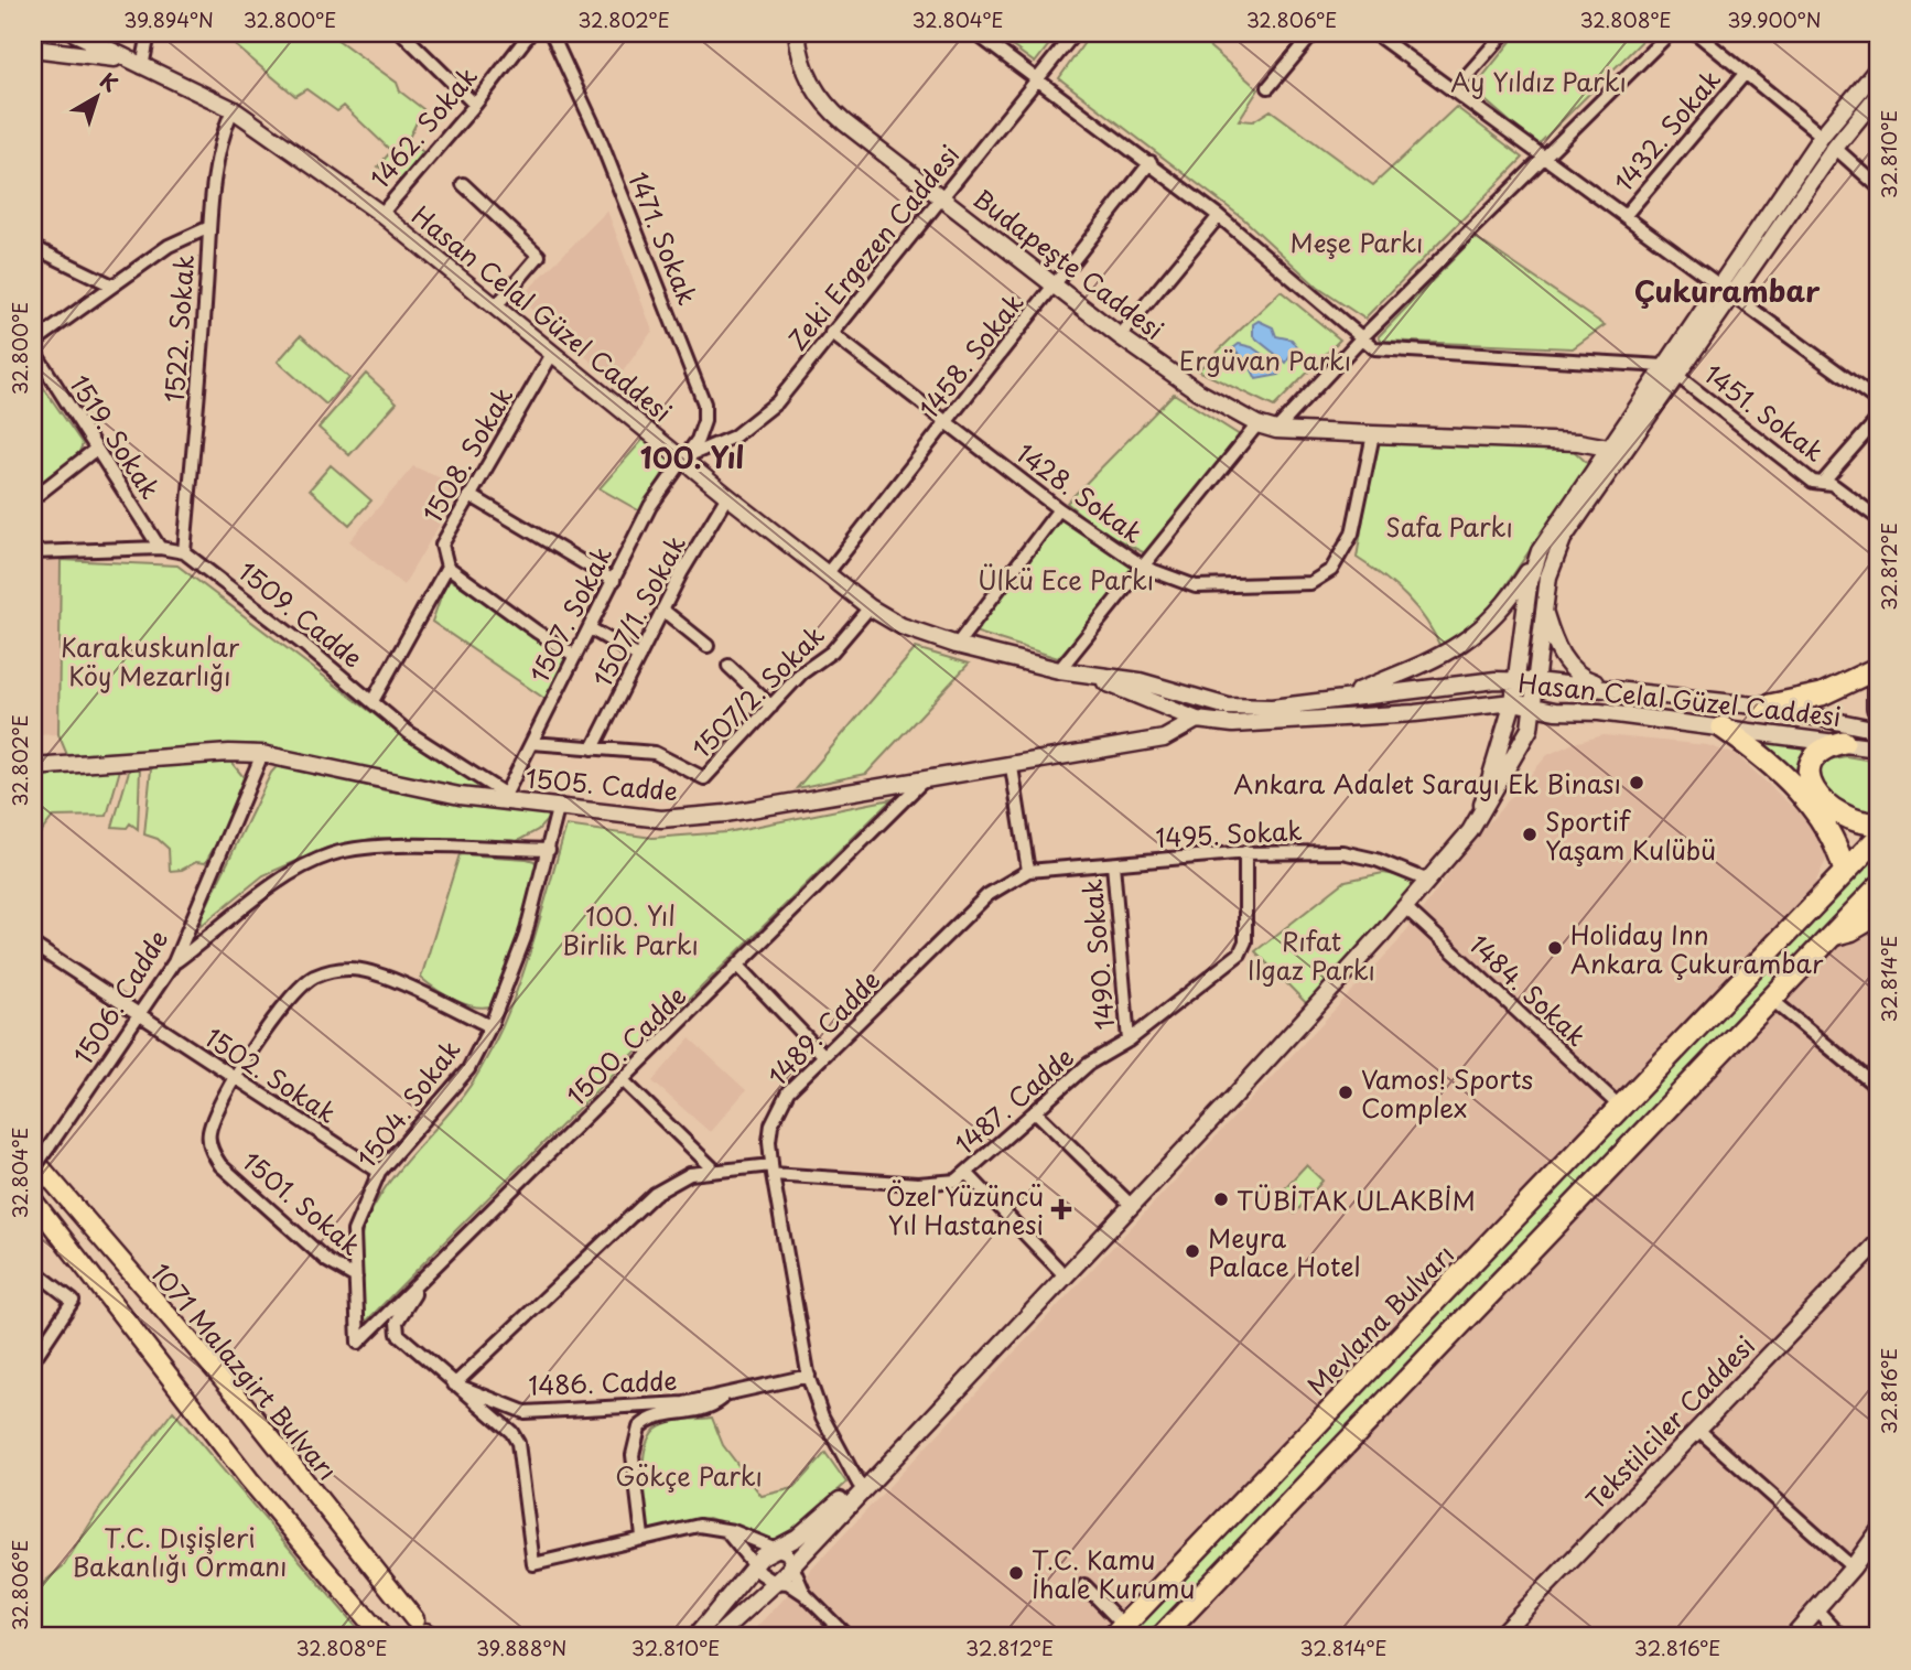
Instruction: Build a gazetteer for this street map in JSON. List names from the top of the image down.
{
  "streets": {
    "highway": ["Mevlana Bulvarı"],
    "main road": [
      "Budapeşte Caddesi",
      "Hasan Celal Güzel Caddesi",
      "1505. Cadde",
      "1071 Malazgirt Bulvarı",
      "Tekstilciler Caddesi"
    ],
    "street": [
      "1462. Sokak",
      "1432. Sokak",
      "1471. Sokak",
      "Zeki Ergezen Caddesi",
      "1522. Sokak",
      "1458. Sokak",
      "1451. Sokak",
      "1519. Sokak",
      "1508. Sokak",
      "1428. Sokak",
      "1507/1. Sokak",
      "1509. Cadde",
      "1507. Sokak",
      "1507/2. Sokak",
      "1495. Sokak",
      "1490. Sokak",
      "1484. Sokak",
      "1506. Cadde",
      "1489. Cadde",
      "1500. Cadde",
      "1502. Sokak",
      "1487. Cadde",
      "1504. Sokak",
      "1501. Sokak",
      "1486. Cadde"
    ]
  },
  "crossings": [
    ["1462. Sokak", "Hasan Celal Güzel Caddesi"],
    ["1471. Sokak", "Zeki Ergezen Caddesi"],
    ["1471. Sokak", "Hasan Celal Güzel Caddesi"],
    ["1471. Sokak", "1507. Sokak"],
    ["Zeki Ergezen Caddesi", "Budapeşte Caddesi"],
    ["Zeki Ergezen Caddesi", "Hasan Celal Güzel Caddesi"],
    ["Zeki Ergezen Caddesi", "1428. Sokak"],
    ["Zeki Ergezen Caddesi", "1507. Sokak"],
    ["Budapeşte Caddesi", "1458. Sokak"],
    ["Budapeşte Caddesi", "1428. Sokak"],
    ["Hasan Celal Güzel Caddesi", "1522. Sokak"],
    ["Hasan Celal Güzel Caddesi", "1458. Sokak"],
    ["Hasan Celal Güzel Caddesi", "1508. Sokak"],
    ["Hasan Celal Güzel Caddesi", "1507/1. Sokak"],
    ["Hasan Celal Güzel Caddesi", "1507. Sokak"],
    ["Hasan Celal Güzel Caddesi", "1507/2. Sokak"],
    ["Hasan Celal Güzel Caddesi", "1505. Cadde"],
    ["1522. Sokak", "1509. Cadde"],
    ["1458. Sokak", "1428. Sokak"],
    ["1519. Sokak", "1509. Cadde"],
    ["1508. Sokak", "1509. Cadde"],
    ["1507/1. Sokak", "1507/2. Sokak"],
    ["1509. Cadde", "1507. Sokak"],
    ["1509. Cadde", "1505. Cadde"],
    ["1507. Sokak", "1507/2. Sokak"],
    ["1507. Sokak", "1505. Cadde"],
    ["1505. Cadde", "1506. Cadde"],
    ["1505. Cadde", "1500. Cadde"],
    ["1505. Cadde", "1504. Sokak"],
    ["1495. Sokak", "1490. Sokak"],
    ["1495. Sokak", "1489. Cadde"],
    ["1495. Sokak", "1487. Cadde"],
    ["1490. Sokak", "1487. Cadde"],
    ["1484. Sokak", "Mevlana Bulvarı"],
    ["1506. Cadde", "1502. Sokak"],
    ["1489. Cadde", "1487. Cadde"],
    ["1489. Cadde", "1486. Cadde"],
    ["1500. Cadde", "1504. Sokak"],
    ["1500. Cadde", "1486. Cadde"],
    ["1502. Sokak", "1504. Sokak"],
    ["1502. Sokak", "1501. Sokak"],
    ["1504. Sokak", "1501. Sokak"]
  ],
  "districts": ["Çukurambar", "100. Yıl"],
  "parks": [
    "Ay Yıldız Parkı",
    "Meşe Parkı",
    "Ergüvan Parkı",
    "Safa Parkı",
    "Ülkü Ece Parkı",
    "Karakuskunlar Köy Mezarlığı",
    "100. Yıl Birlik Parkı",
    "Rıfat Ilgaz Parkı",
    "Gökçe Parkı",
    "T.C. Dışişleri Bakanlığı Ormanı"
  ],
  "places": {
    "other": [
      "Ankara Adalet Sarayı Ek Binası",
      "Sportif Yaşam Kulübü",
      "Holiday Inn Ankara Çukurambar",
      "Vamos! Sports Complex",
      "TÜBİTAK ULAKBİM",
      "Meyra Palace Hotel",
      "T.C. Kamu İhale Kurumu"
    ],
    "health": ["Özel Yüzüncü Yıl Hastanesi"]
  },
  "north": "top right",
  "coordinates": [
    "39.894°N",
    "32.800°E",
    "32.802°E",
    "32.804°E",
    "32.806°E",
    "32.808°E",
    "39.900°N",
    "32.810°E",
    "32.812°E",
    "32.814°E",
    "32.816°E",
    "39.888°N"
  ]
}
